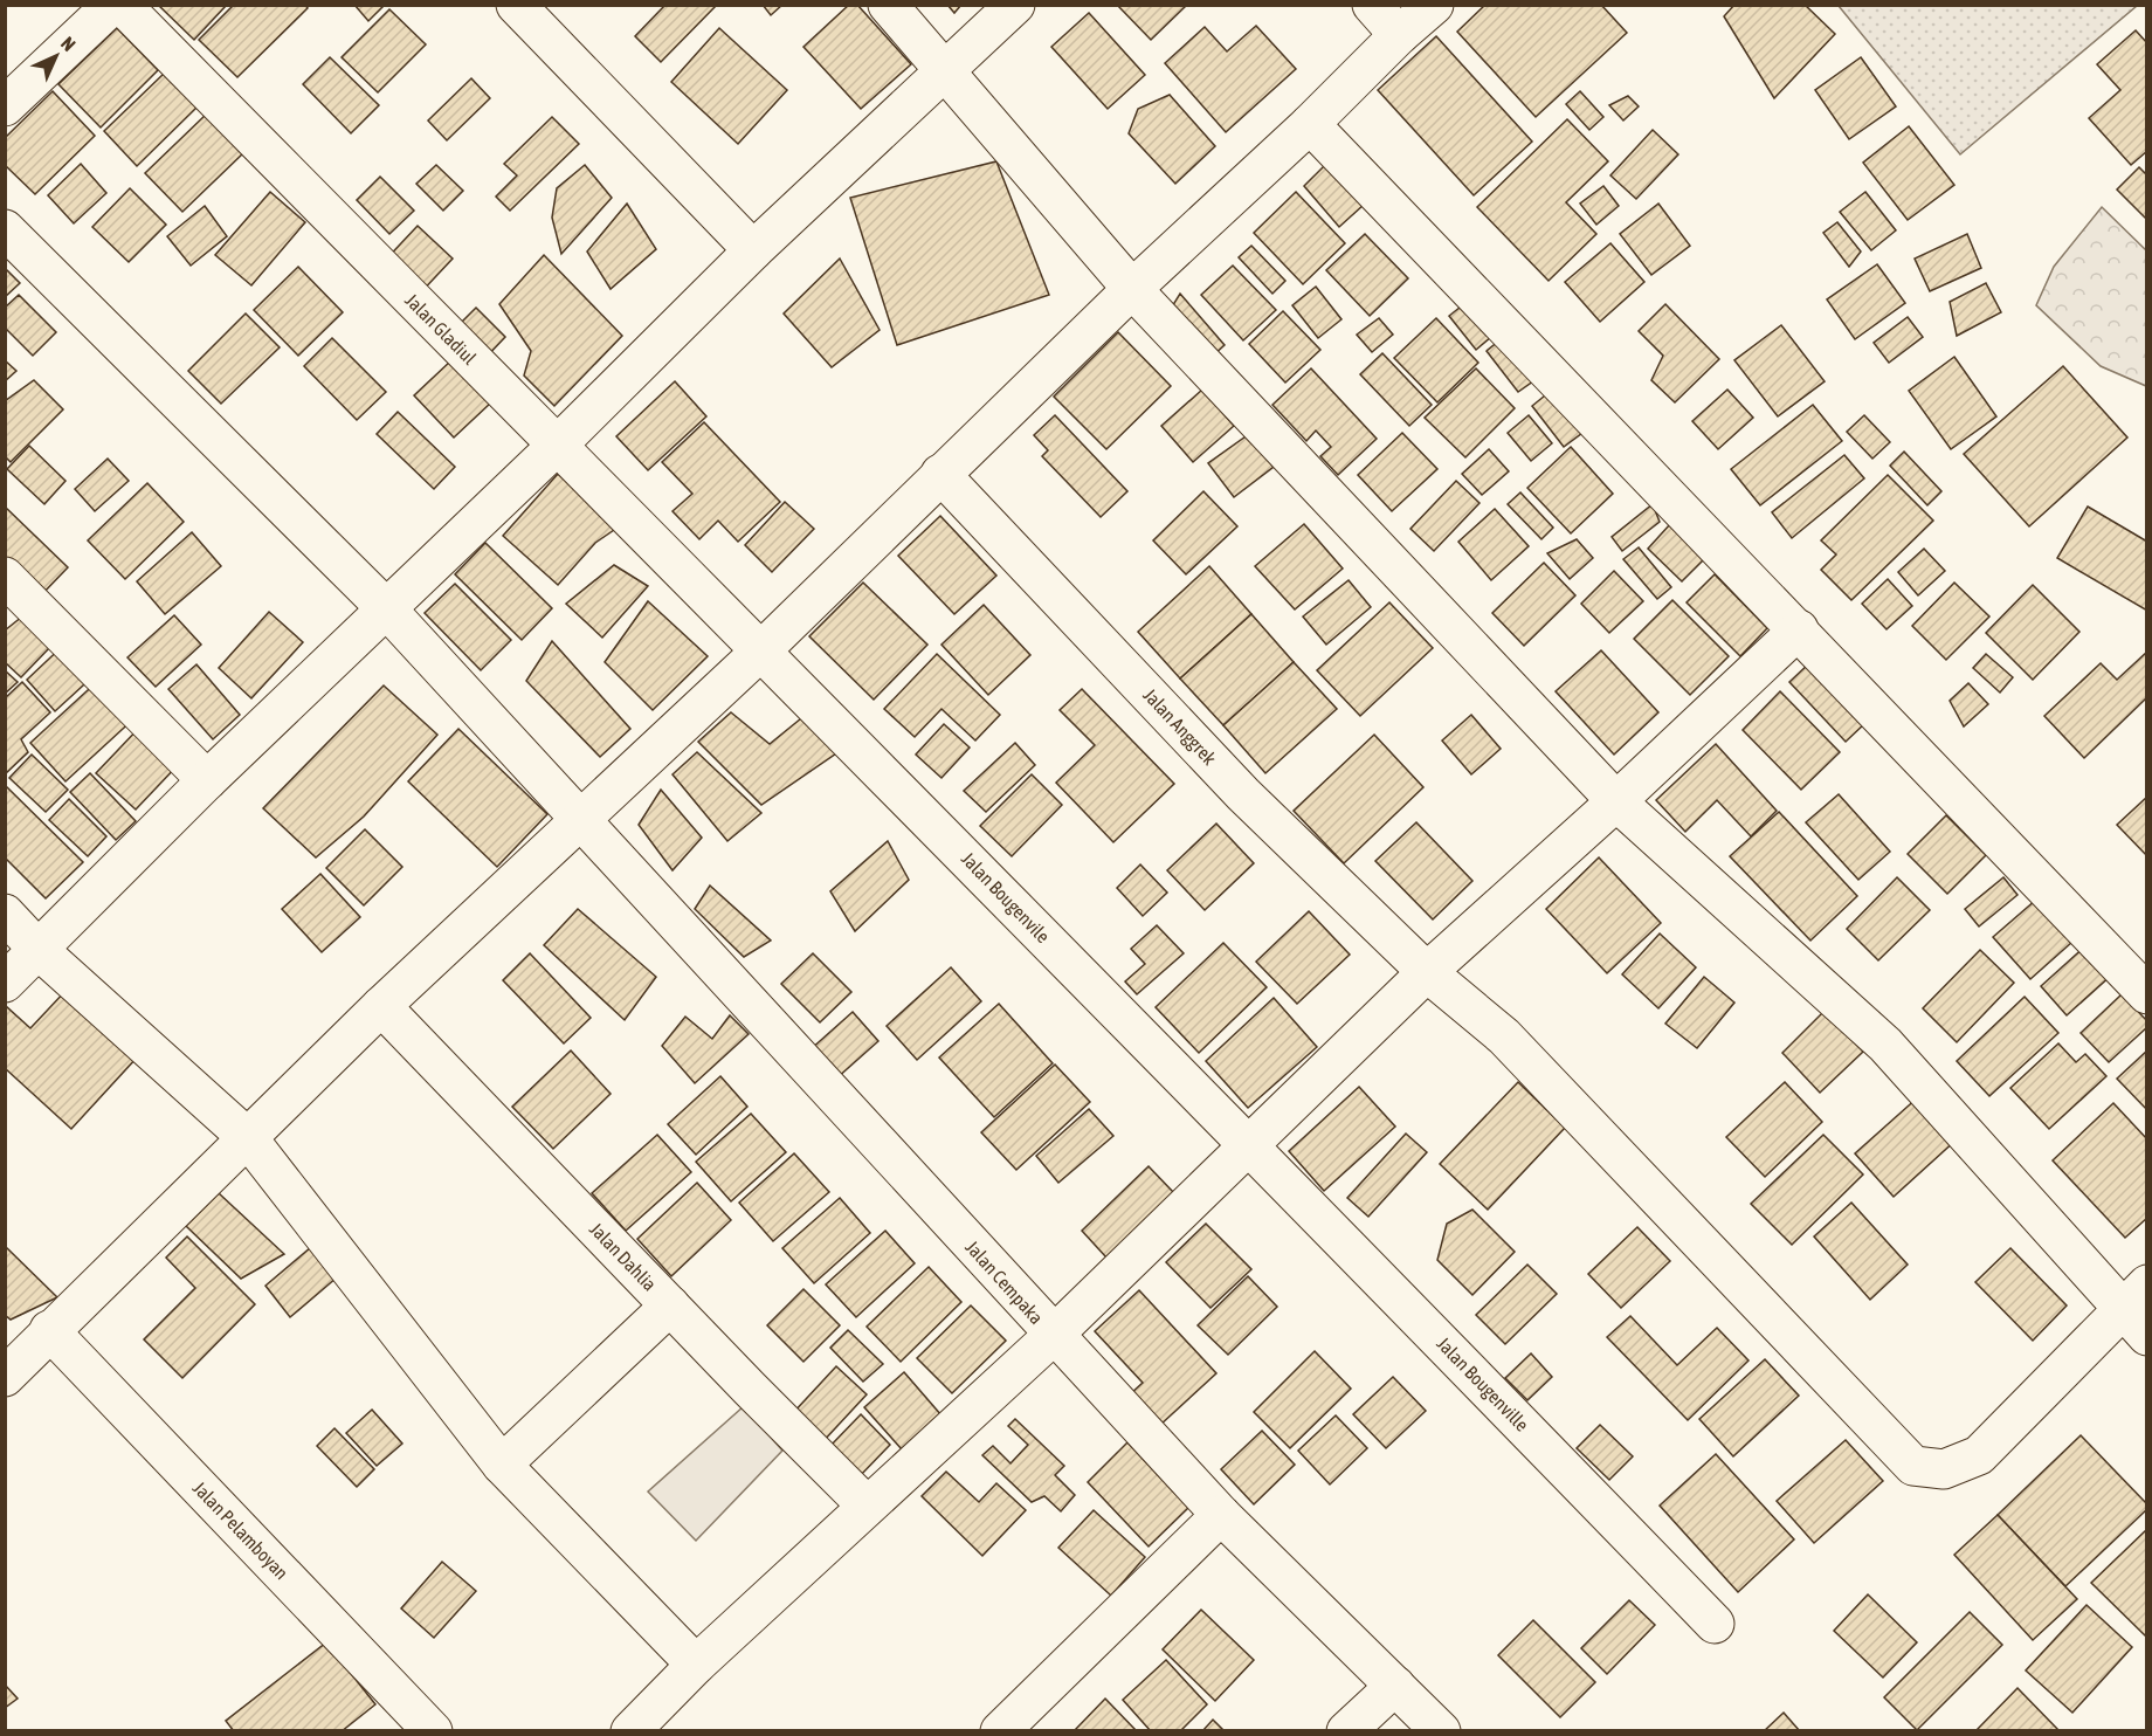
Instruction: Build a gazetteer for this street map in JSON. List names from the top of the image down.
{
  "streets": {
    "street": [
      "Jalan Gladiul",
      "Jalan Anggrek",
      "Jalan Bougenvile",
      "Jalan Dahlia",
      "Jalan Cempaka",
      "Jalan Bougenville",
      "Jalan Pelamboyan"
    ]
  },
  "crossings": [
    ["Jalan Gladiul", "Jalan Bougenvile"],
    ["Jalan Bougenvile", "Jalan Bougenville"]
  ],
  "north": "top right"
}
